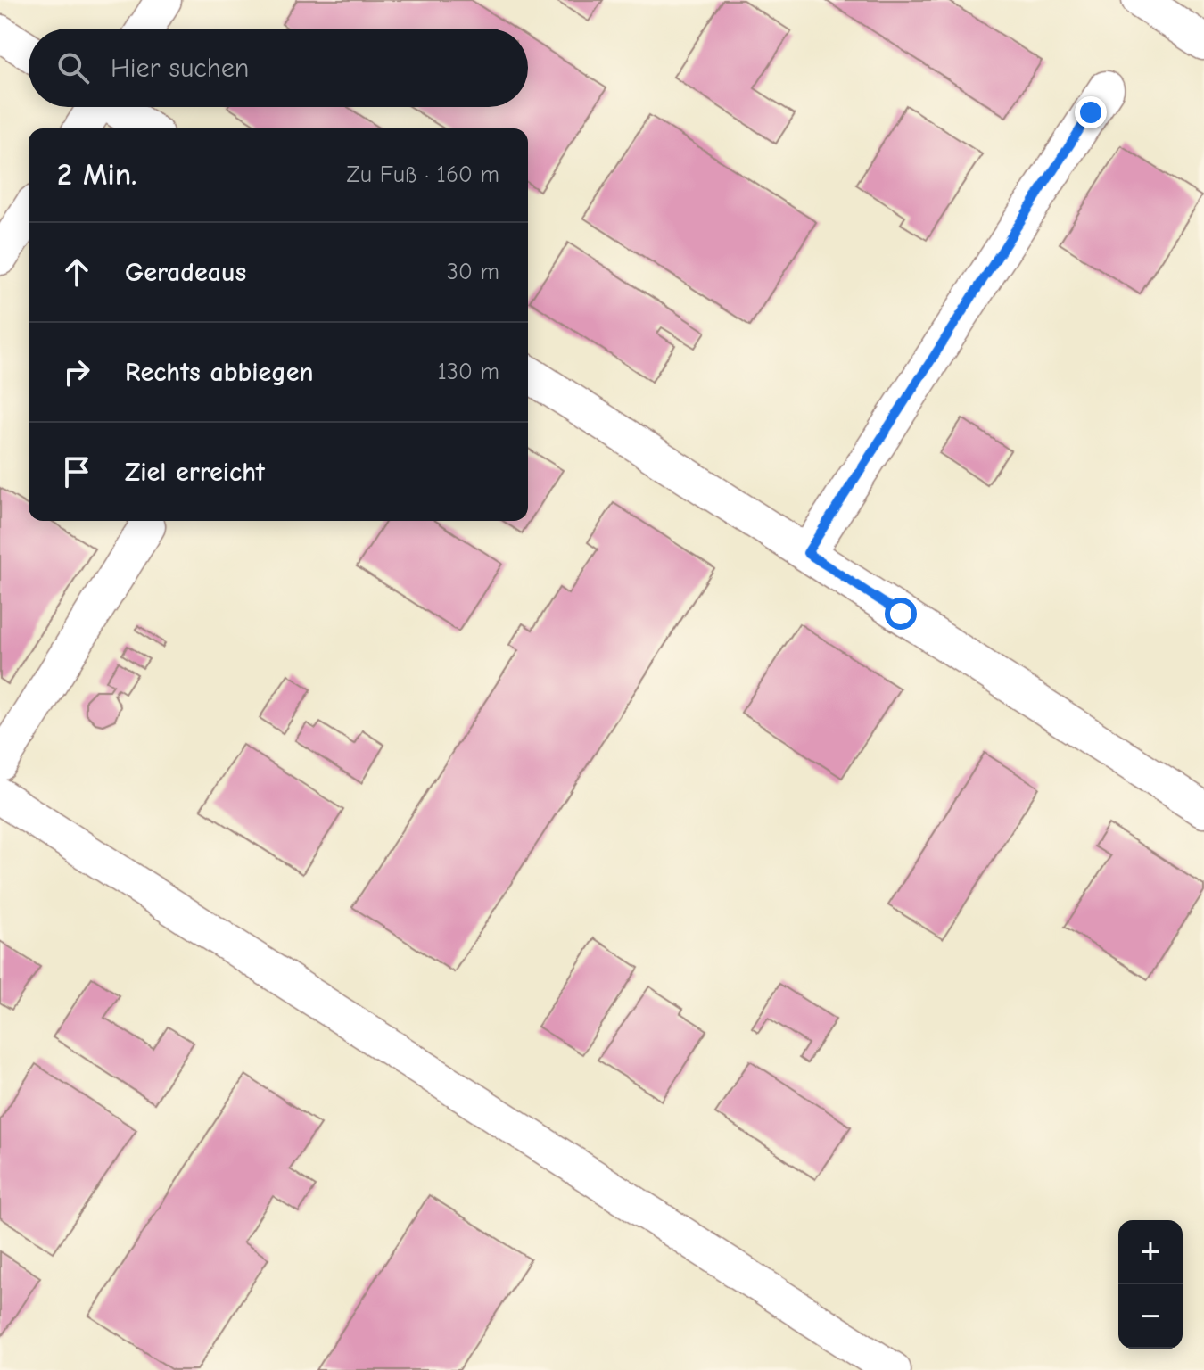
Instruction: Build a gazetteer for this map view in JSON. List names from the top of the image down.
{
  "page": {
    "search": "Hier suchen",
    "heading": ["2 Min.", "Zu Fuß · 160 m"],
    "list": [
      ["Geradeaus", "30 m"],
      ["Rechts abbiegen", "130 m"],
      "Ziel erreicht"
    ],
    "map_buttons": ["+", "−"]
  }
}
